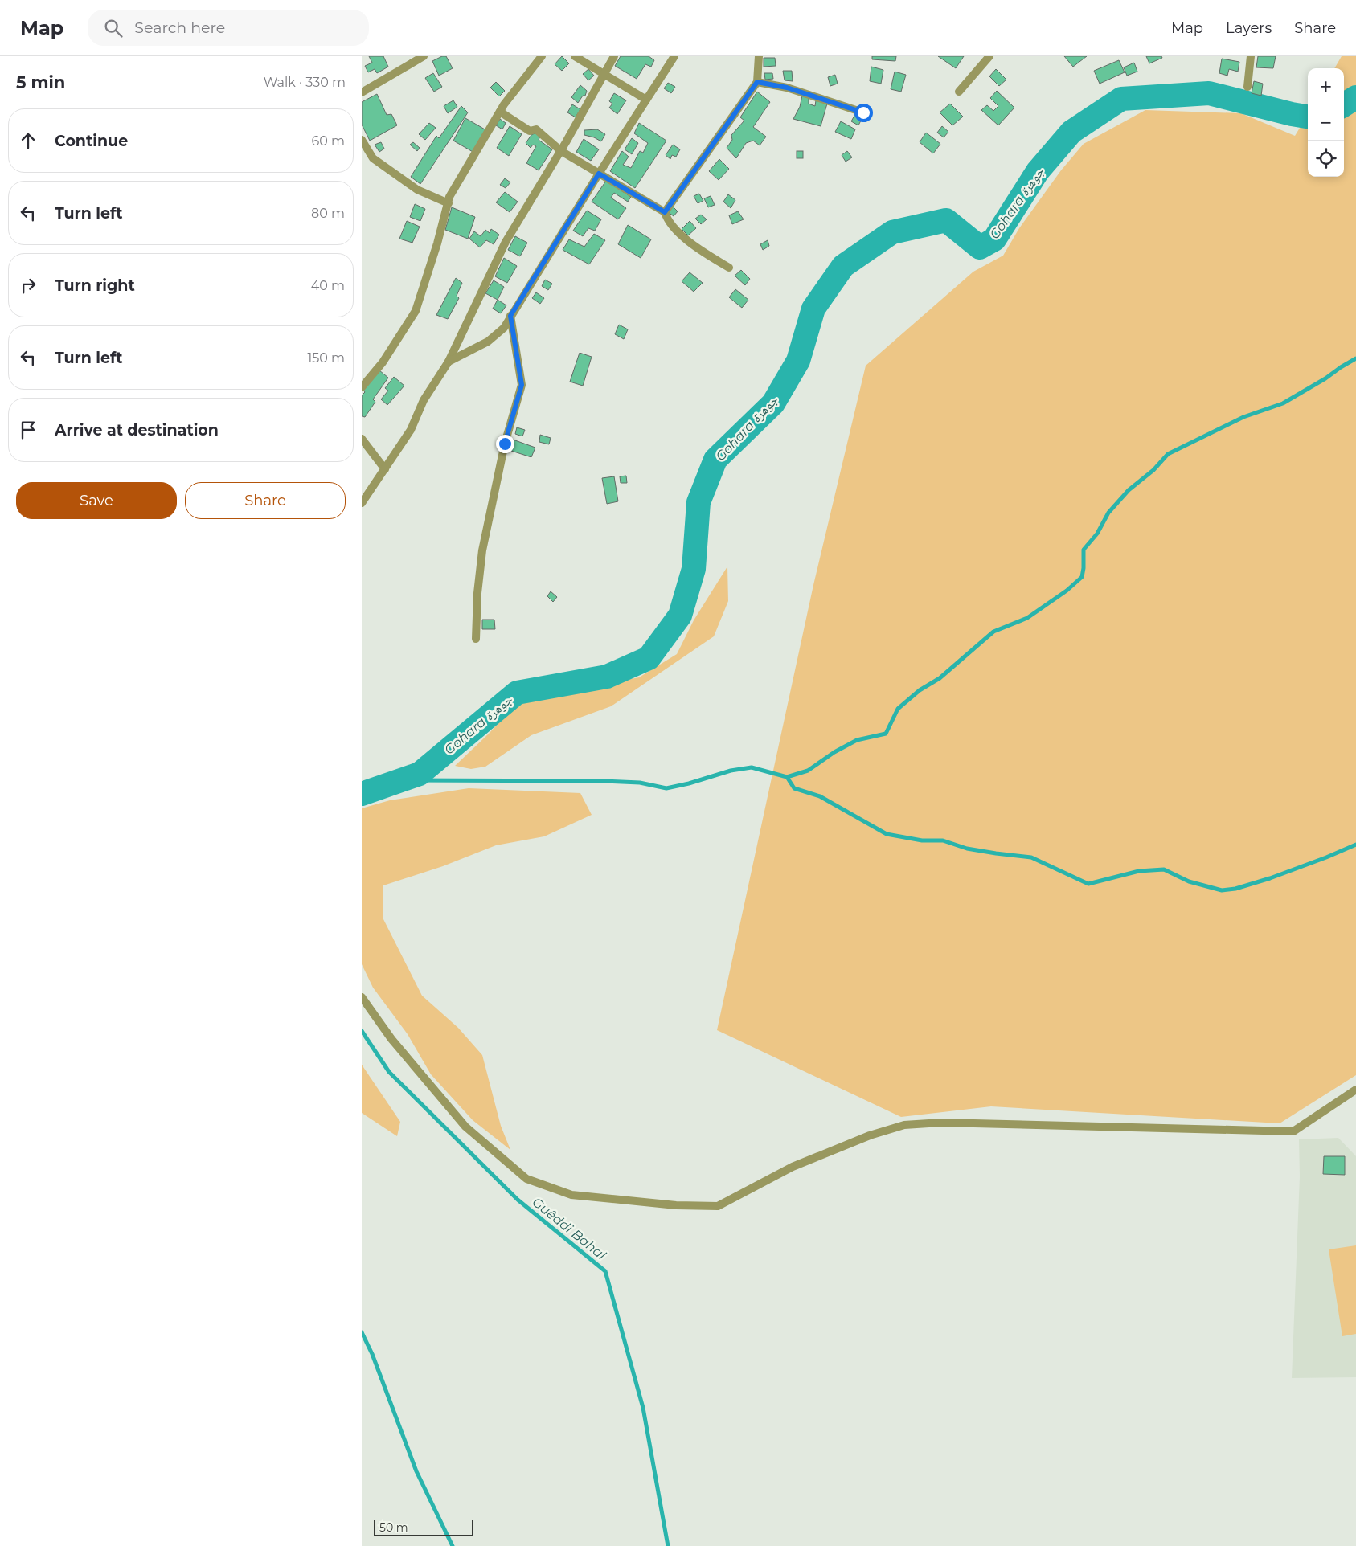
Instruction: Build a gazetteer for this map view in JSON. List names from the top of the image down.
{
  "water": ["Gohara جوهرة", "Guêddi Bahal"],
  "scale_bar": "50 m",
  "page": {
    "header": "Map",
    "search": "Search here",
    "nav": ["Map", "Layers", "Share"],
    "heading": ["5 min", "Walk · 330 m"],
    "map_buttons": ["+", "−"],
    "list": [
      ["Continue", "60 m"],
      ["Turn left", "80 m"],
      ["Turn right", "40 m"],
      ["Turn left", "150 m"],
      "Arrive at destination"
    ],
    "buttons": ["Save", "Share"],
    "scale": "50 m"
  }
}
